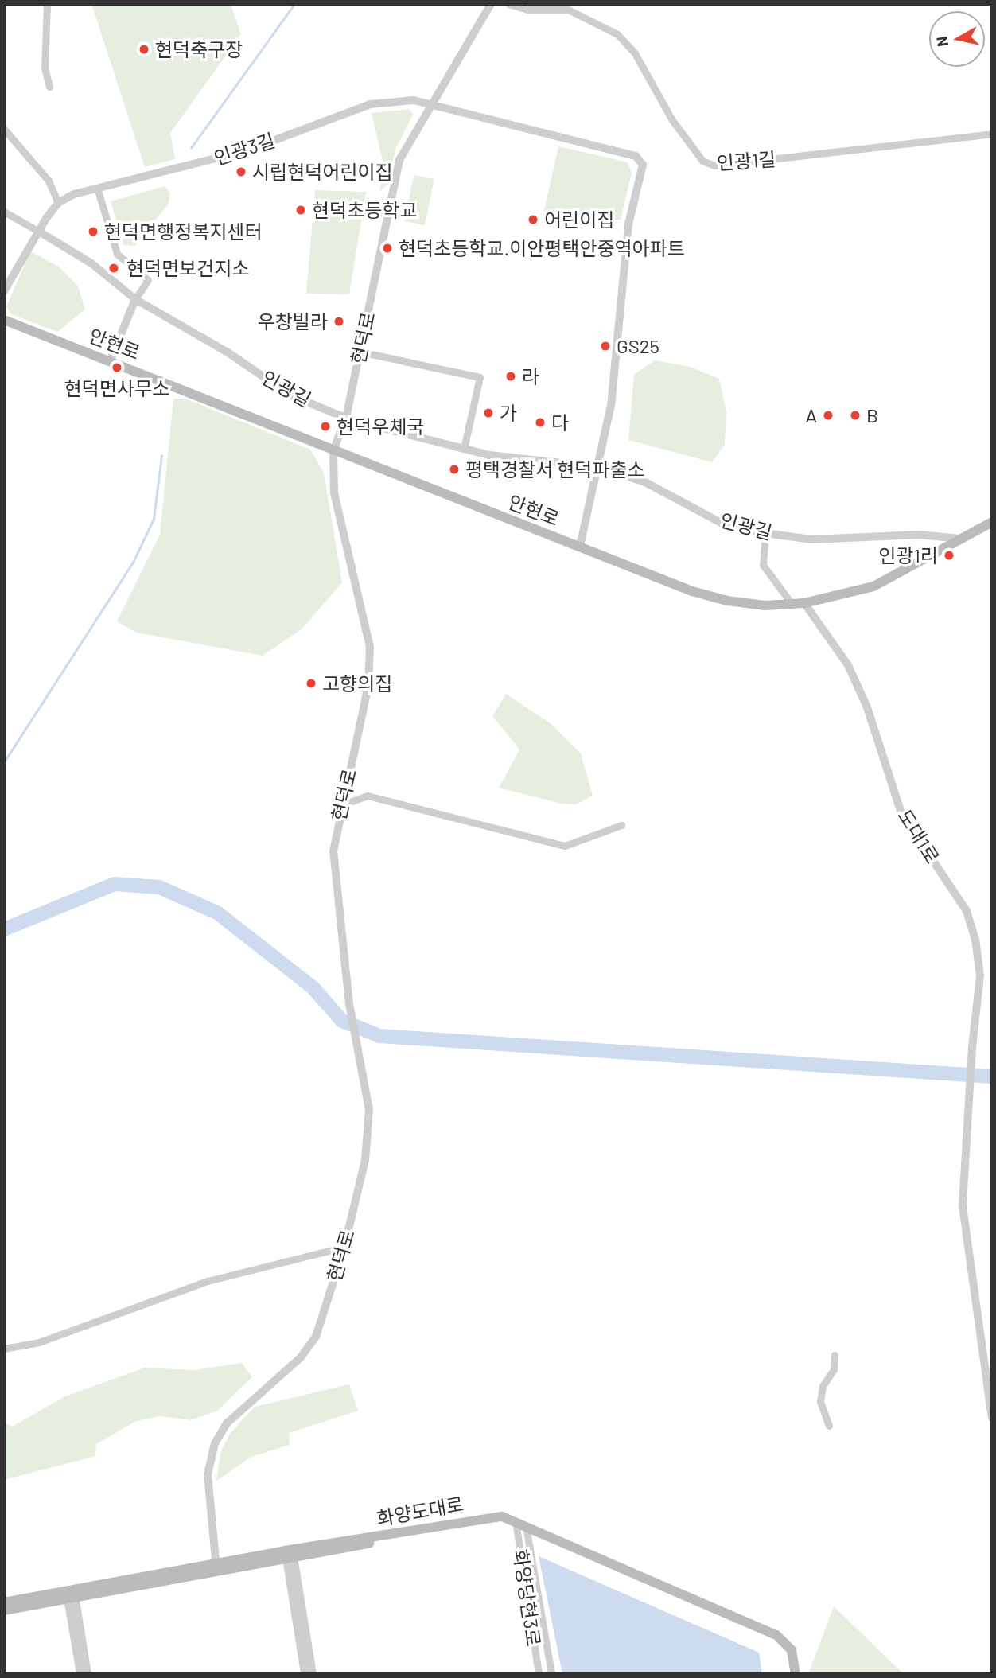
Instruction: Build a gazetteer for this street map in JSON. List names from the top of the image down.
{
  "streets": {
    "main road": ["안현로", "화양도대로"],
    "street": [
      "인광3길",
      "인광1길",
      "현덕로",
      "인광길",
      "도대1로",
      "화양당현3로"
    ]
  },
  "crossings": [
    ["인광3길", "현덕로"],
    ["인광3길", "인광길"],
    ["현덕로", "안현로"],
    ["현덕로", "인광길"],
    ["현덕로", "화양도대로"],
    ["안현로", "인광길"],
    ["안현로", "도대1로"],
    ["화양도대로", "화양당현3로"]
  ],
  "places": [
    "현덕축구장",
    "시립현덕어린이집",
    "현덕초등학교",
    "어린이집",
    "현덕면행정복지센터",
    "현덕초등학교.이안평택안중역아파트",
    "현덕면보건지소",
    "우창빌라",
    "GS25",
    "현덕면사무소",
    "라",
    "가",
    "A",
    "B",
    "다",
    "현덕우체국",
    "평택경찰서 현덕파출소",
    "인광1리",
    "고향의집"
  ],
  "north": "left"
}
